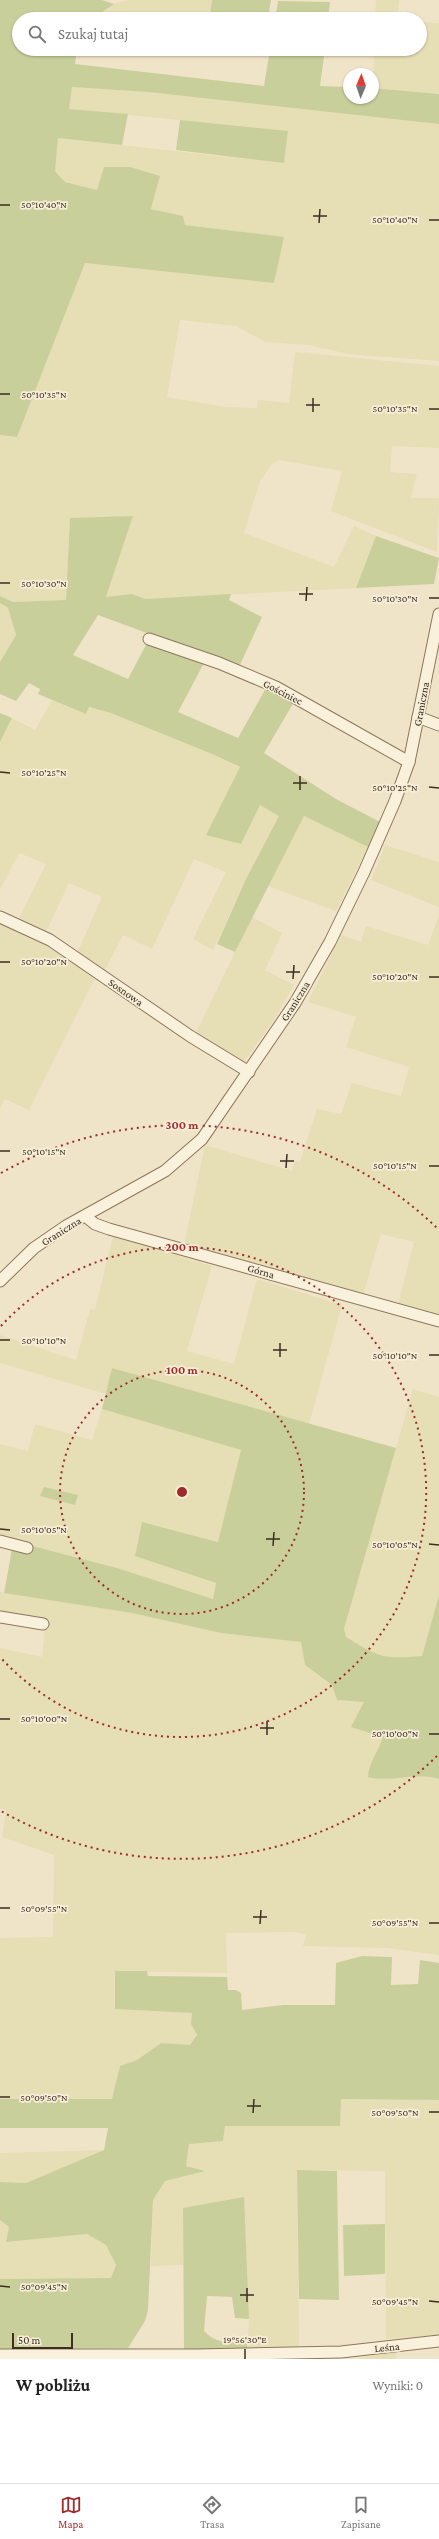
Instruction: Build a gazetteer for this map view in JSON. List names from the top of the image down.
{
  "streets": {
    "street": [
      "Gościniec",
      "Graniczna",
      "Sosnowa",
      "Górna",
      "Leśna"
    ]
  },
  "crossings": [
    ["Gościniec", "Graniczna"],
    ["Graniczna", "Sosnowa"],
    ["Graniczna", "Górna"]
  ],
  "scale_bar": "50 m",
  "north": "top",
  "page": {
    "search": "Szukaj tutaj",
    "scale": "50 m",
    "heading": ["W pobliżu", "Wyniki: 0"],
    "nav": ["Mapa", "Trasa", "Zapisane"]
  },
  "coordinates": [
    "50°10'40\"N",
    "50°10'35\"N",
    "50°10'30\"N",
    "50°10'25\"N",
    "50°10'20\"N",
    "50°10'15\"N",
    "50°10'10\"N",
    "50°10'05\"N",
    "50°10'00\"N",
    "50°09'55\"N",
    "50°09'50\"N",
    "50°09'45\"N",
    "19°56'30\"E"
  ],
  "rings": ["300 m", "200 m", "100 m"]
}
